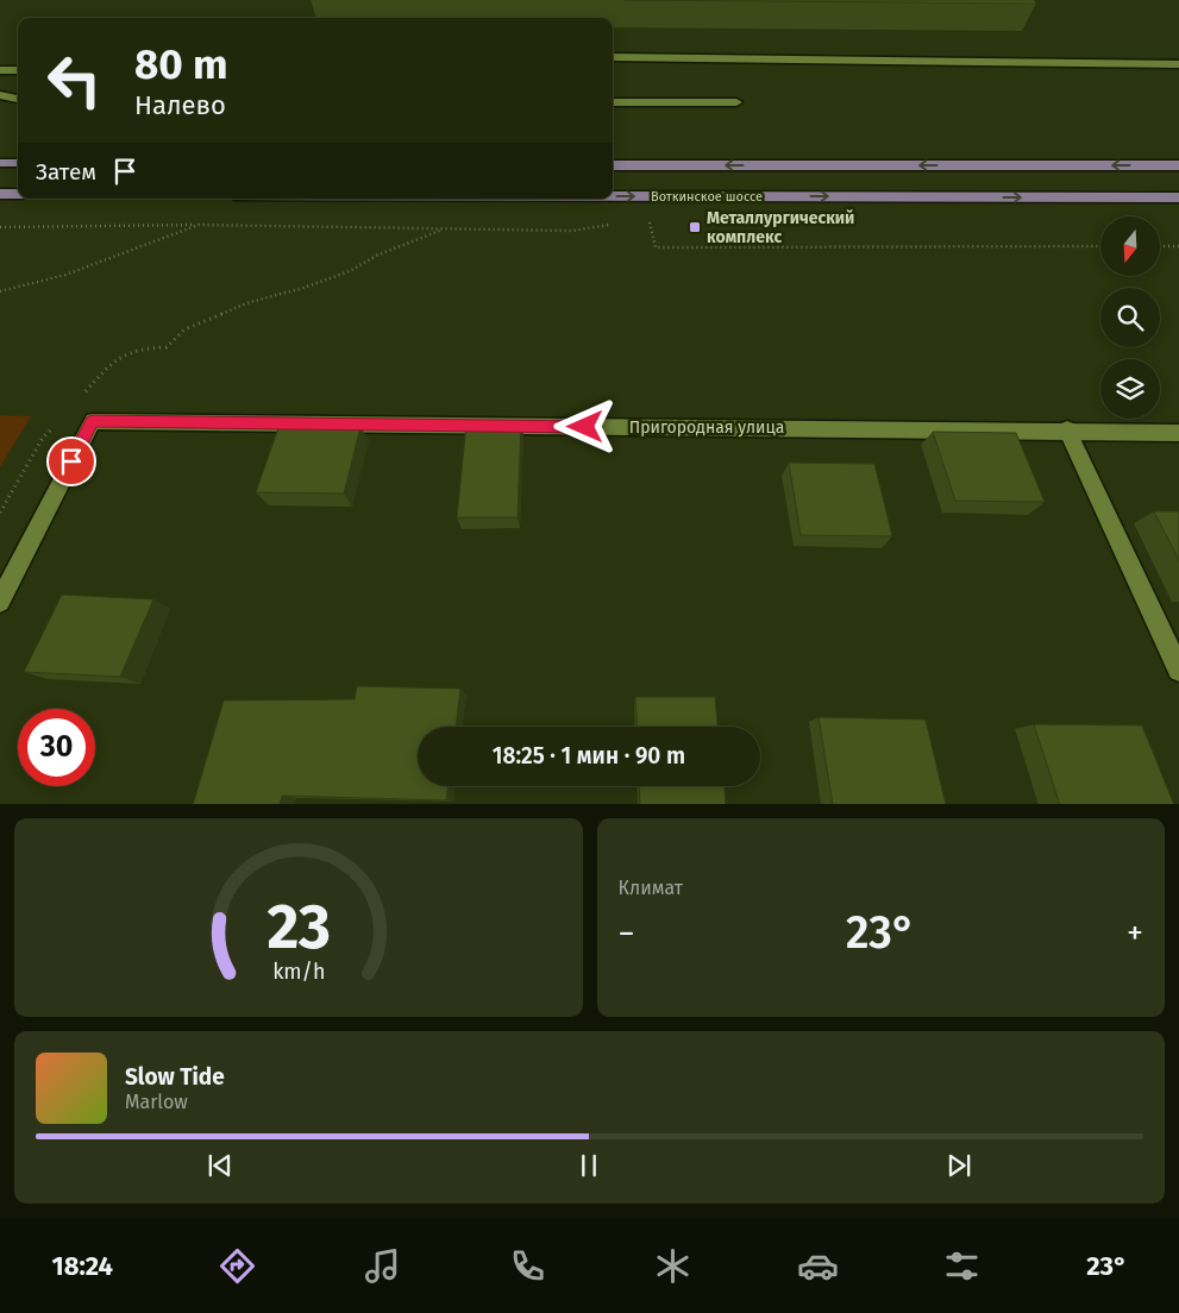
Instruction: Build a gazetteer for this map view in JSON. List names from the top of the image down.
{
  "streets": {
    "main road": ["Воткинское шоссе"],
    "street": ["Пригородная улица"]
  },
  "places": {
    "transit": ["Металлургический комплекс"]
  },
  "north": "bottom",
  "page": {
    "turn": ["80 m", "Налево"],
    "then": "Затем",
    "limit": "30",
    "trip": "18:25 · 1 мин · 90 m",
    "tile": "Климат",
    "heat": ["−", "23°", "+"],
    "song": ["Slow Tide", "Marlow"],
    "tabs": ["18:24", "23°"],
    "gauge": ["23", "km/h"]
  }
}
